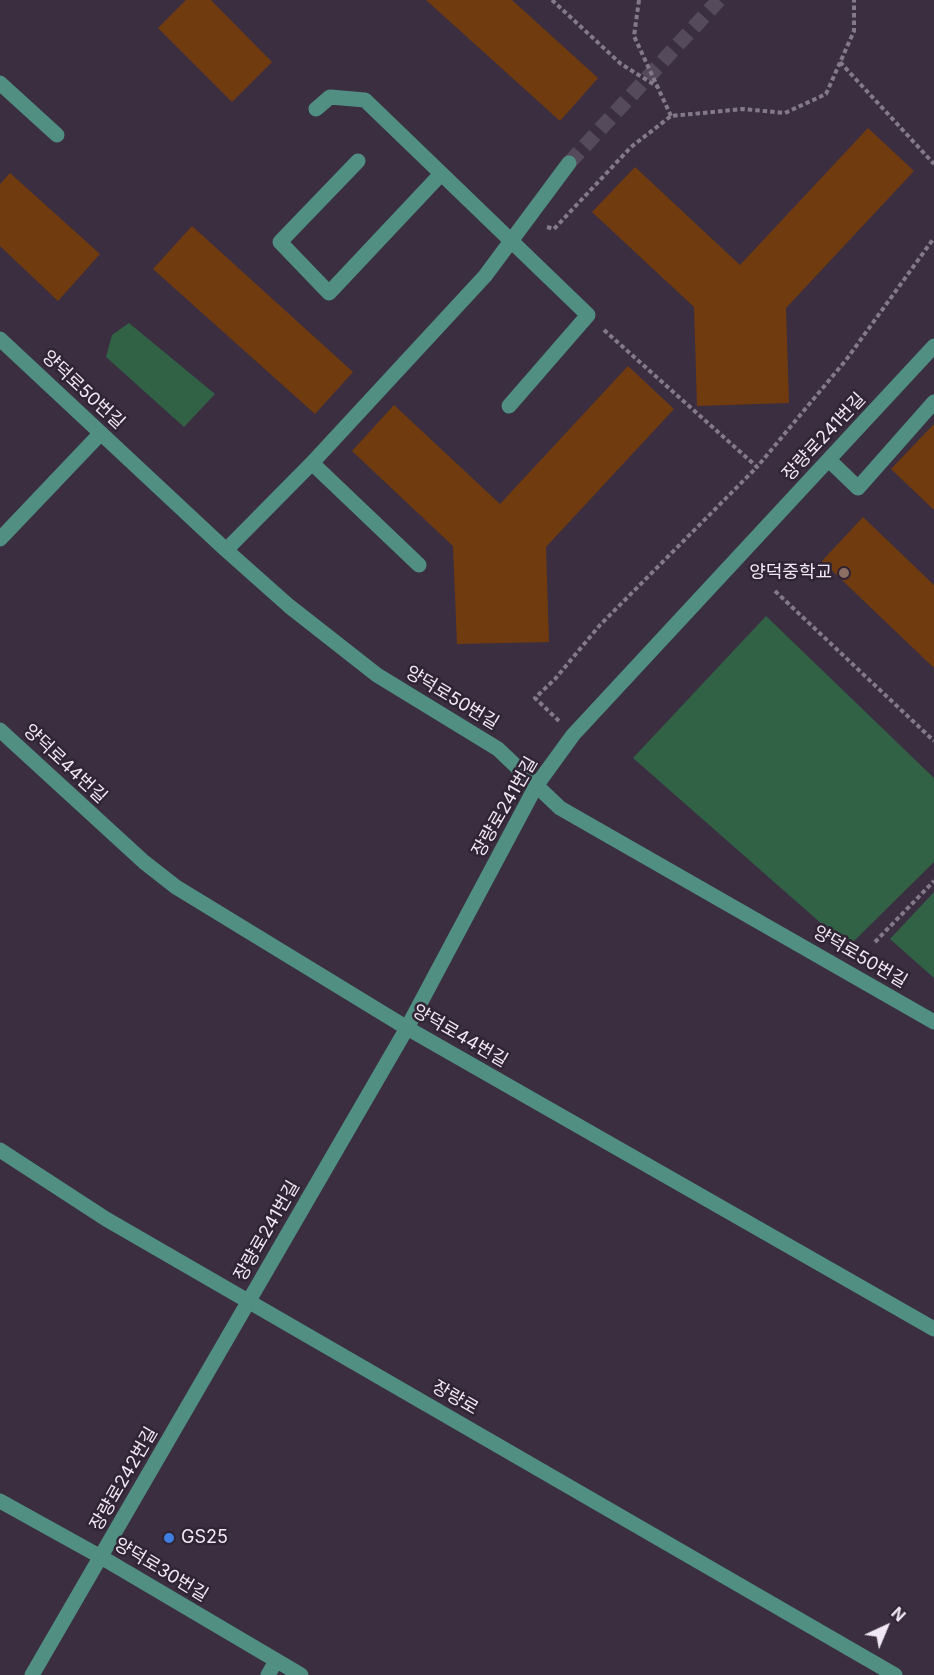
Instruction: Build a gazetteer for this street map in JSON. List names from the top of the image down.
{
  "streets": {
    "street": [
      "양덕로50번길",
      "장량로241번길",
      "양덕로44번길",
      "장량로",
      "장량로242번길",
      "양덕로30번길"
    ]
  },
  "crossings": [
    ["양덕로50번길", "장량로241번길"],
    ["장량로241번길", "양덕로44번길"],
    ["장량로241번길", "장량로"],
    ["장량로241번길", "장량로242번길"],
    ["장량로", "장량로242번길"],
    ["장량로242번길", "양덕로30번길"]
  ],
  "places": ["양덕중학교", "GS25"],
  "north": "top right"
}
